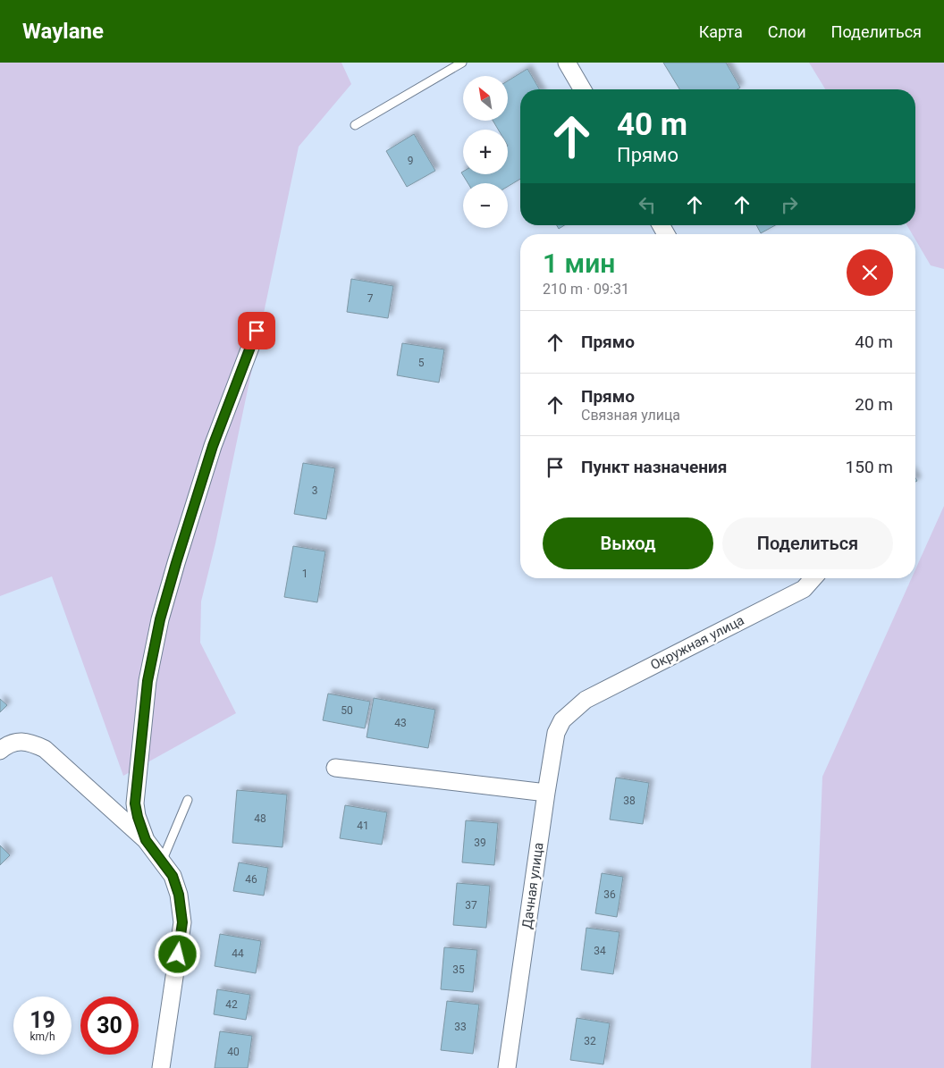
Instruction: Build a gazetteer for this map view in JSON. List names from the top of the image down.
{
  "streets": {
    "street": ["Окружная улица", "Дачная улица"]
  },
  "crossings": [
    ["Окружная улица", "Дачная улица"]
  ],
  "house_numbers": [
    "9",
    "7",
    "5",
    "3",
    "1",
    "50",
    "43",
    "38",
    "48",
    "41",
    "39",
    "46",
    "36",
    "37",
    "34",
    "44",
    "35",
    "42",
    "33",
    "32",
    "40"
  ],
  "north": "top left",
  "page": {
    "header": "Waylane",
    "nav": ["Карта", "Слои", "Поделиться"],
    "map_buttons": ["+", "−"],
    "turn": ["40 m", "Прямо"],
    "heading": ["1 мин", "210 m · 09:31"],
    "list": [
      {
        "name": "Прямо",
        "value": "40 m"
      },
      {
        "name": "Прямо",
        "note": "Связная улица",
        "value": "20 m"
      },
      {
        "name": "Пункт назначения",
        "value": "150 m"
      }
    ],
    "buttons": ["Выход", "Поделиться"],
    "speed": "19 km/h",
    "limit": "30"
  }
}
